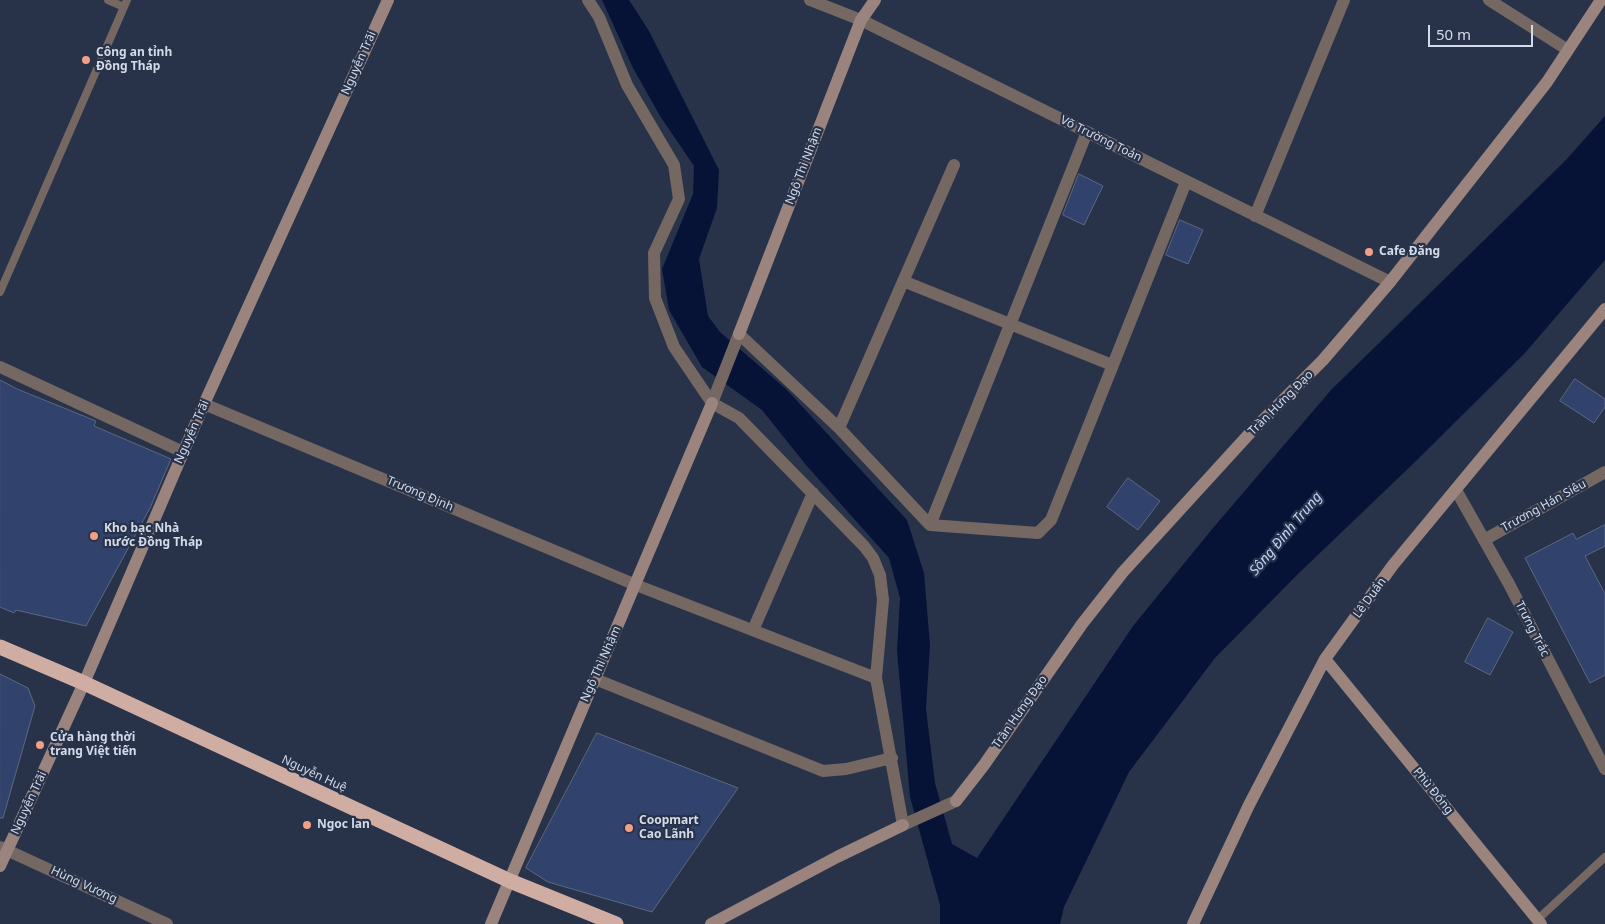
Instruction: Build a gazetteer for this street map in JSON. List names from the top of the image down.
{
  "streets": {
    "highway": ["Nguyễn Huệ"],
    "street": [
      "Nguyễn Trãi",
      "Võ Trường Toản",
      "Ngô Thì Nhậm",
      "Trần Hưng Đạo",
      "Trương Định",
      "Trương Hán Siêu",
      "Lê Duẩn",
      "Trưng Trắc",
      "Phù Đổng",
      "Hùng Vương"
    ]
  },
  "crossings": [
    ["Nguyễn Trãi", "Trương Định"],
    ["Nguyễn Trãi", "Nguyễn Huệ"],
    ["Nguyễn Trãi", "Hùng Vương"],
    ["Võ Trường Toản", "Ngô Thì Nhậm"],
    ["Võ Trường Toản", "Trần Hưng Đạo"],
    ["Ngô Thì Nhậm", "Trương Định"],
    ["Ngô Thì Nhậm", "Nguyễn Huệ"],
    ["Trương Hán Siêu", "Trưng Trắc"],
    ["Lê Duẩn", "Trưng Trắc"],
    ["Lê Duẩn", "Phù Đổng"]
  ],
  "water": ["Sông Đình Trung"],
  "places": [
    "Công an tỉnh Đồng Tháp",
    "Cafe Đăng",
    "Kho bạc Nhà nước Đồng Tháp",
    "Cửa hàng thời trang Việt tiến",
    "Ngoc lan",
    "Coopmart Cao Lãnh"
  ],
  "scale_bar": "50 m"
}
